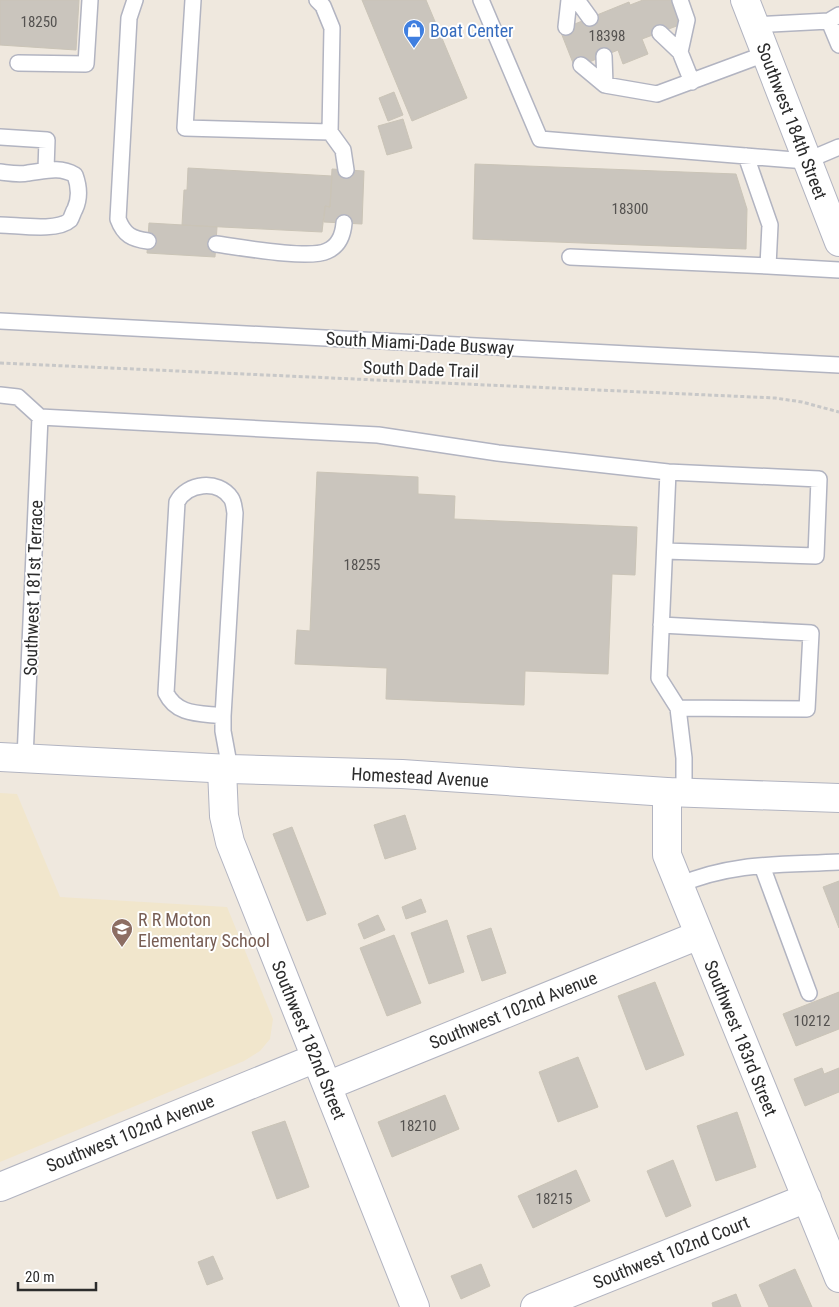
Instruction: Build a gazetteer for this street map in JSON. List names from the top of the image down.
{
  "streets": {
    "street": [
      "Southwest 184th Street",
      "Homestead Avenue",
      "Southwest 102nd Avenue",
      "Southwest 183rd Street",
      "Southwest 182nd Street",
      "Southwest 102nd Court"
    ],
    "lane": ["South Miami-Dade Busway", "Southwest 181st Terrace"],
    "path": ["South Dade Trail"]
  },
  "crossings": [
    ["Southwest 181st Terrace", "Homestead Avenue"],
    ["Homestead Avenue", "Southwest 183rd Street"],
    ["Homestead Avenue", "Southwest 182nd Street"],
    ["Southwest 102nd Avenue", "Southwest 183rd Street"],
    ["Southwest 102nd Avenue", "Southwest 182nd Street"],
    ["Southwest 183rd Street", "Southwest 102nd Court"]
  ],
  "places": {
    "shop": ["Boat Center"],
    "school or university": ["R R Moton Elementary School"]
  },
  "house_numbers": [
    "18250",
    "18398",
    "18300",
    "18255",
    "10212",
    "18210",
    "18215"
  ],
  "scale_bar": "20 m"
}
